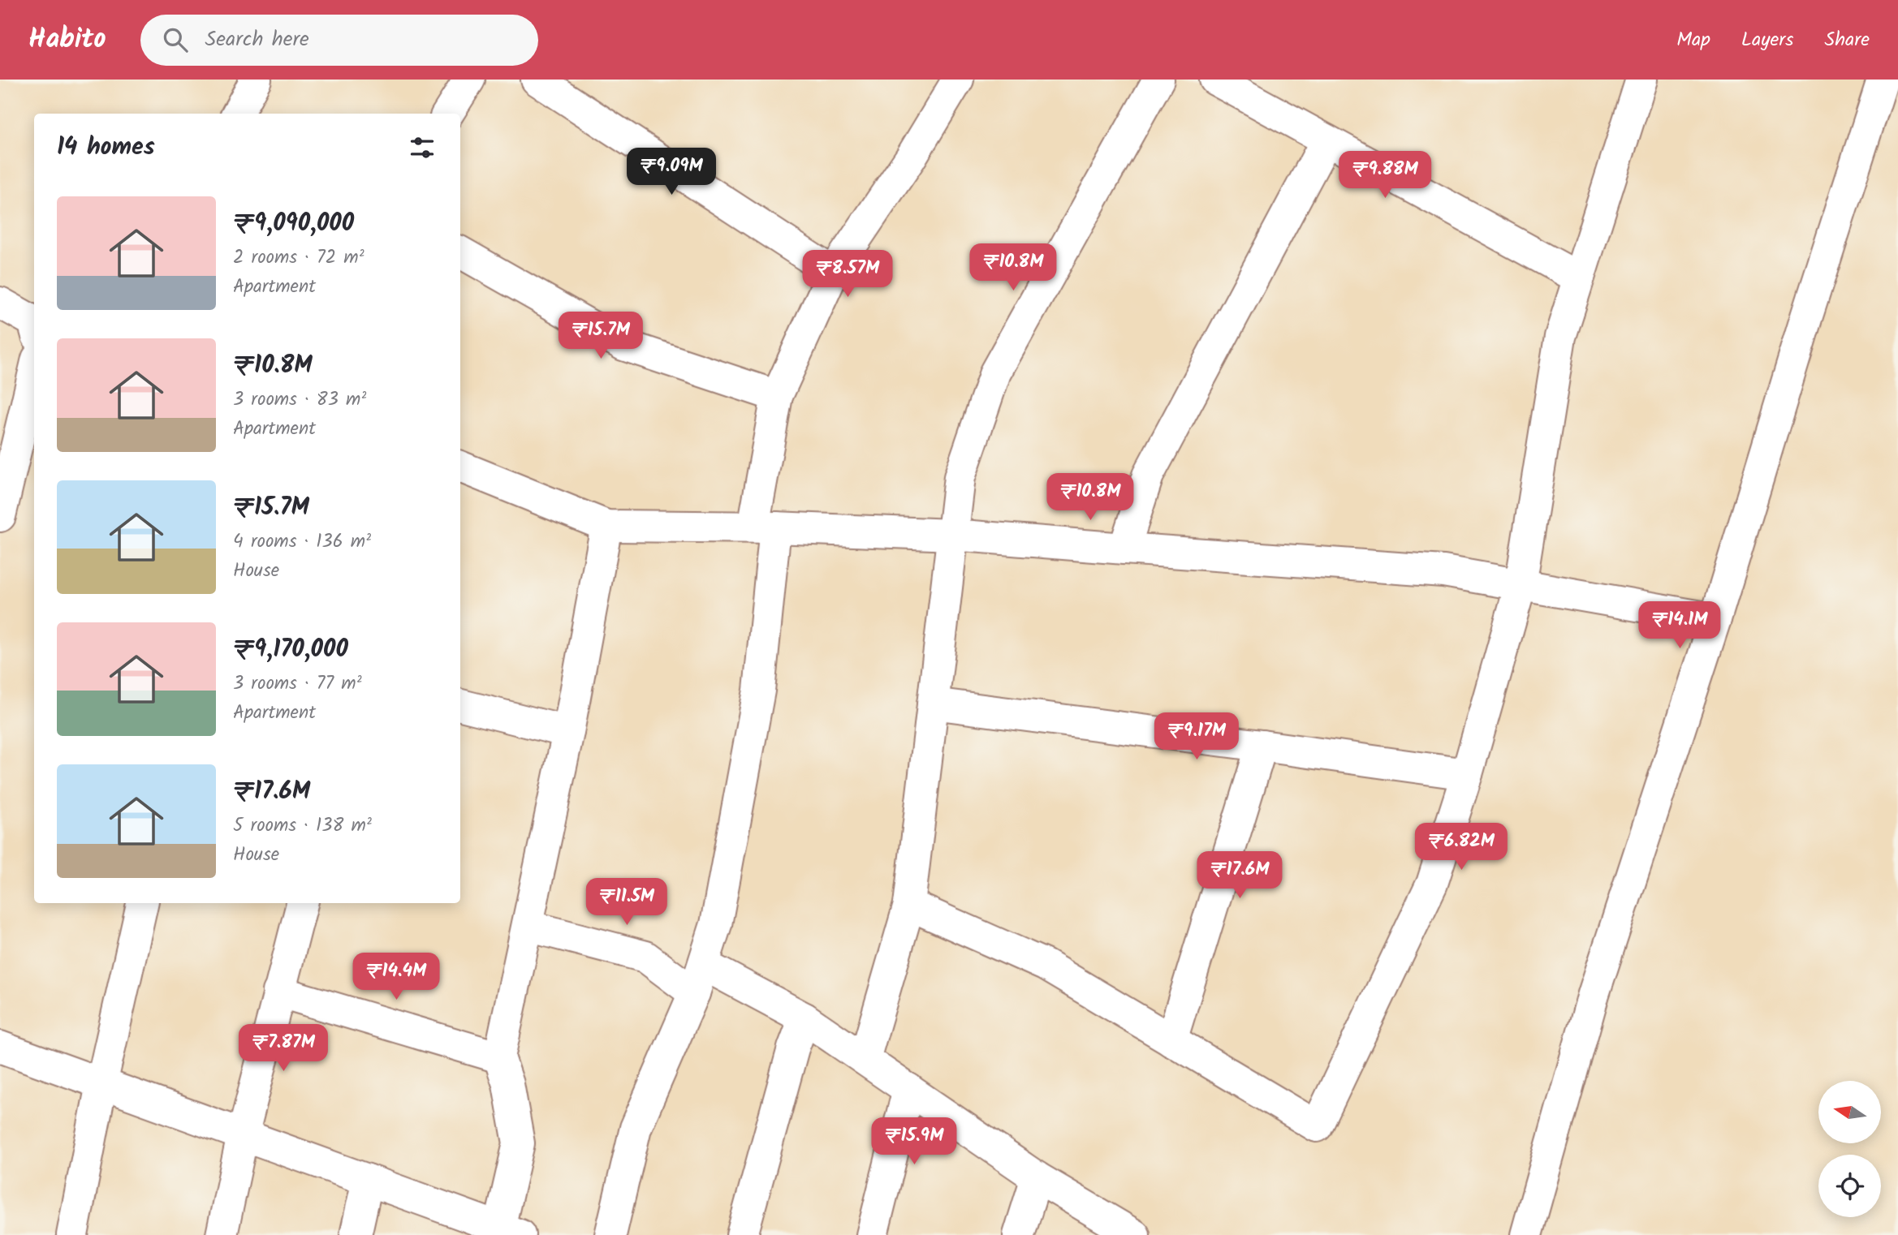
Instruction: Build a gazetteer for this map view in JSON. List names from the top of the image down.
{
  "north": "left",
  "page": {
    "header": "Habito",
    "search": "Search here",
    "nav": ["Map", "Layers", "Share"],
    "heading": "14 homes",
    "price": [
      "₹9.09M",
      "₹9.88M",
      "₹10.8M",
      "₹8.57M",
      "₹15.7M",
      "₹10.8M",
      "₹14.1M",
      "₹9.17M",
      "₹6.82M",
      "₹17.6M",
      "₹11.5M",
      "₹14.4M",
      "₹7.87M",
      "₹15.9M"
    ],
    "list": [
      {
        "name": "₹9,090,000",
        "note": "2 rooms · 72 m² · Apartment"
      },
      {
        "name": "₹10.8M",
        "note": "3 rooms · 83 m² · Apartment"
      },
      {
        "name": "₹15.7M",
        "note": "4 rooms · 136 m² · House"
      },
      {
        "name": "₹9,170,000",
        "note": "3 rooms · 77 m² · Apartment"
      },
      {
        "name": "₹17.6M",
        "note": "5 rooms · 138 m² · House"
      }
    ]
  }
}
